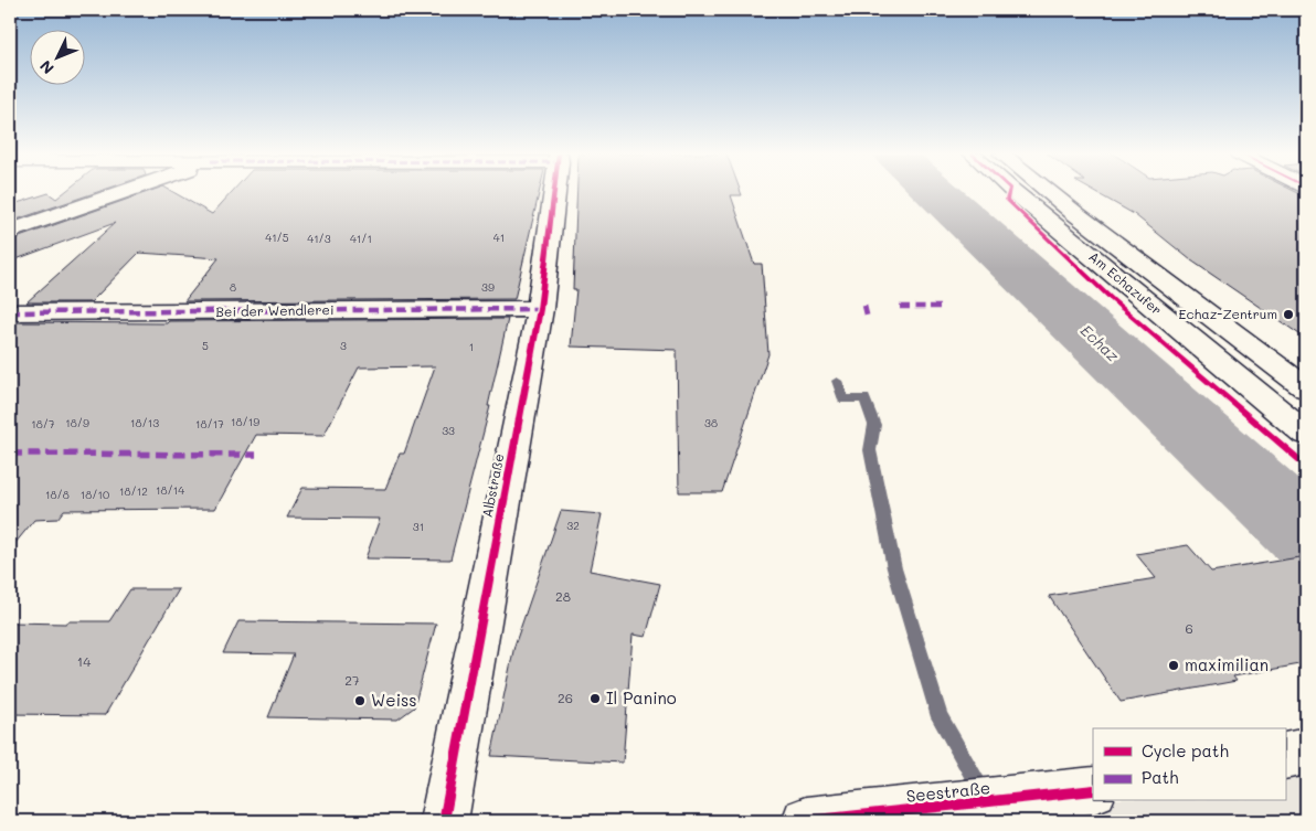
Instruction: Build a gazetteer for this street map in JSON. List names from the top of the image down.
{
  "streets": {
    "street": [
      "Am Echazufer",
      "Bei der Wendlerei",
      "Albstraße",
      "Seestraße"
    ]
  },
  "crossings": [
    ["Bei der Wendlerei", "Albstraße"]
  ],
  "water": ["Echaz"],
  "places": [
    "Echaz-Zentrum",
    "maximilian",
    "Il Panino",
    "Weiss"
  ],
  "house_numbers": [
    "41/5",
    "41",
    "41/3",
    "41/1",
    "8",
    "39",
    "5",
    "3",
    "1",
    "18/19",
    "18/9",
    "18/13",
    "38",
    "18/7",
    "18/17",
    "33",
    "18/14",
    "18/12",
    "18/8",
    "18/10",
    "32",
    "31",
    "28",
    "6",
    "14",
    "27",
    "26"
  ],
  "legend": ["Cycle path", "Path"],
  "north": "bottom left"
}
